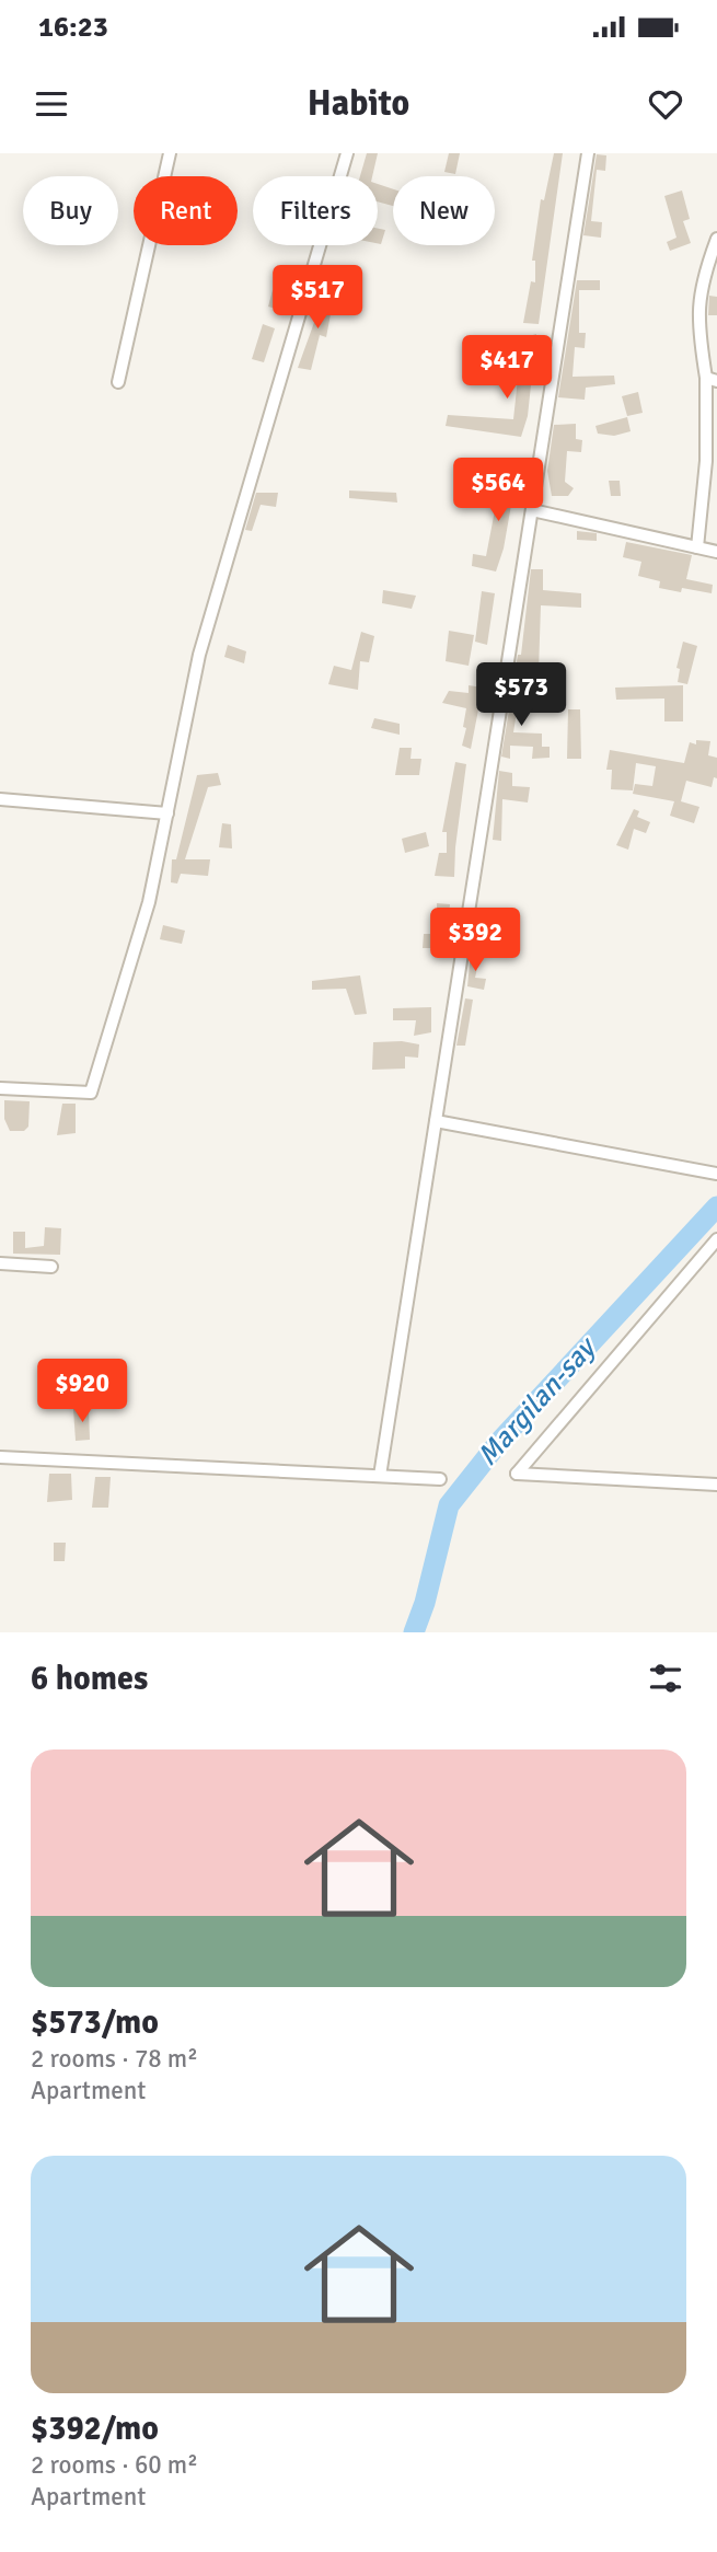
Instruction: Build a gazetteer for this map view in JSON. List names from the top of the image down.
{
  "water": ["Margilan-say"],
  "page": {
    "status": "16:23",
    "header": "Habito",
    "chip": [
      "Buy",
      "Rent",
      "Filters",
      "New"
    ],
    "price": [
      "$517",
      "$417",
      "$564",
      "$573",
      "$392",
      "$920"
    ],
    "heading": "6 homes",
    "list": [
      {
        "name": "$573/mo",
        "note": "2 rooms · 78 m² · Apartment"
      },
      {
        "name": "$392/mo",
        "note": "2 rooms · 60 m² · Apartment"
      }
    ]
  }
}
